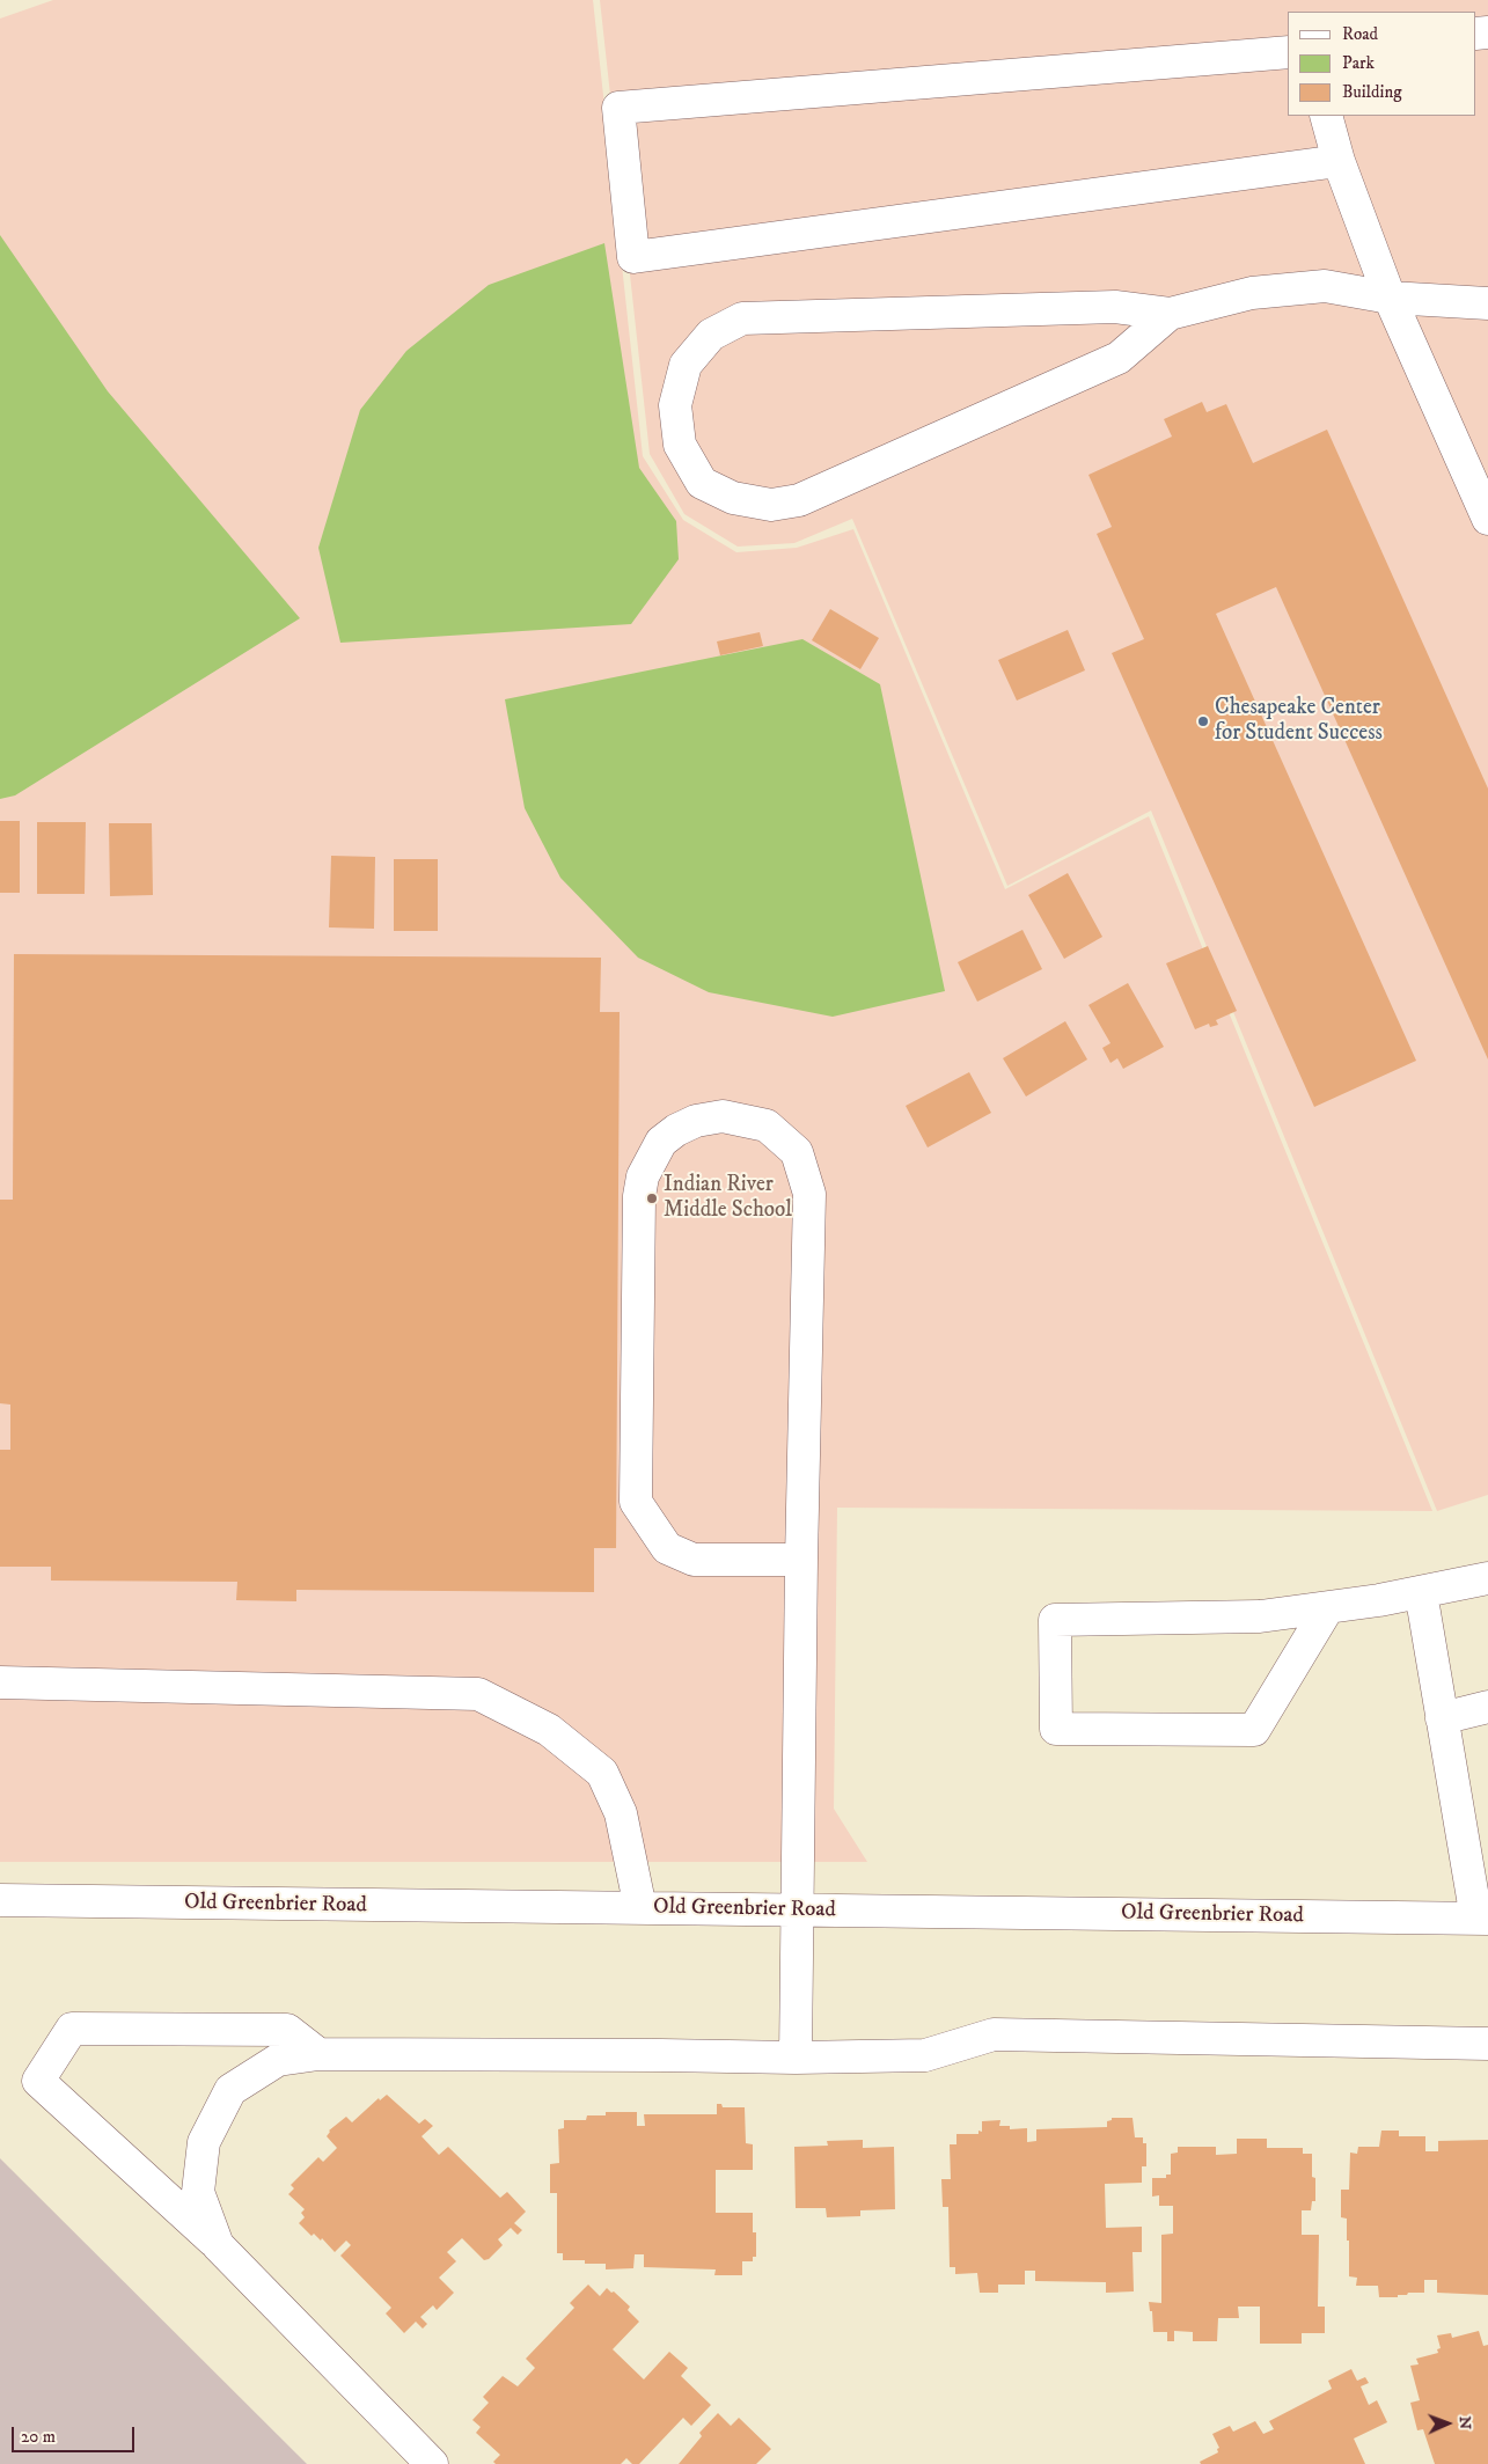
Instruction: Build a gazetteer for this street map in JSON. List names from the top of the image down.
{
  "streets": {
    "street": ["Old Greenbrier Road"]
  },
  "places": ["Chesapeake Center for Student Success", "Indian River Middle School"],
  "legend": ["Road", "Park", "Building"],
  "scale_bar": "20 m",
  "north": "right"
}
